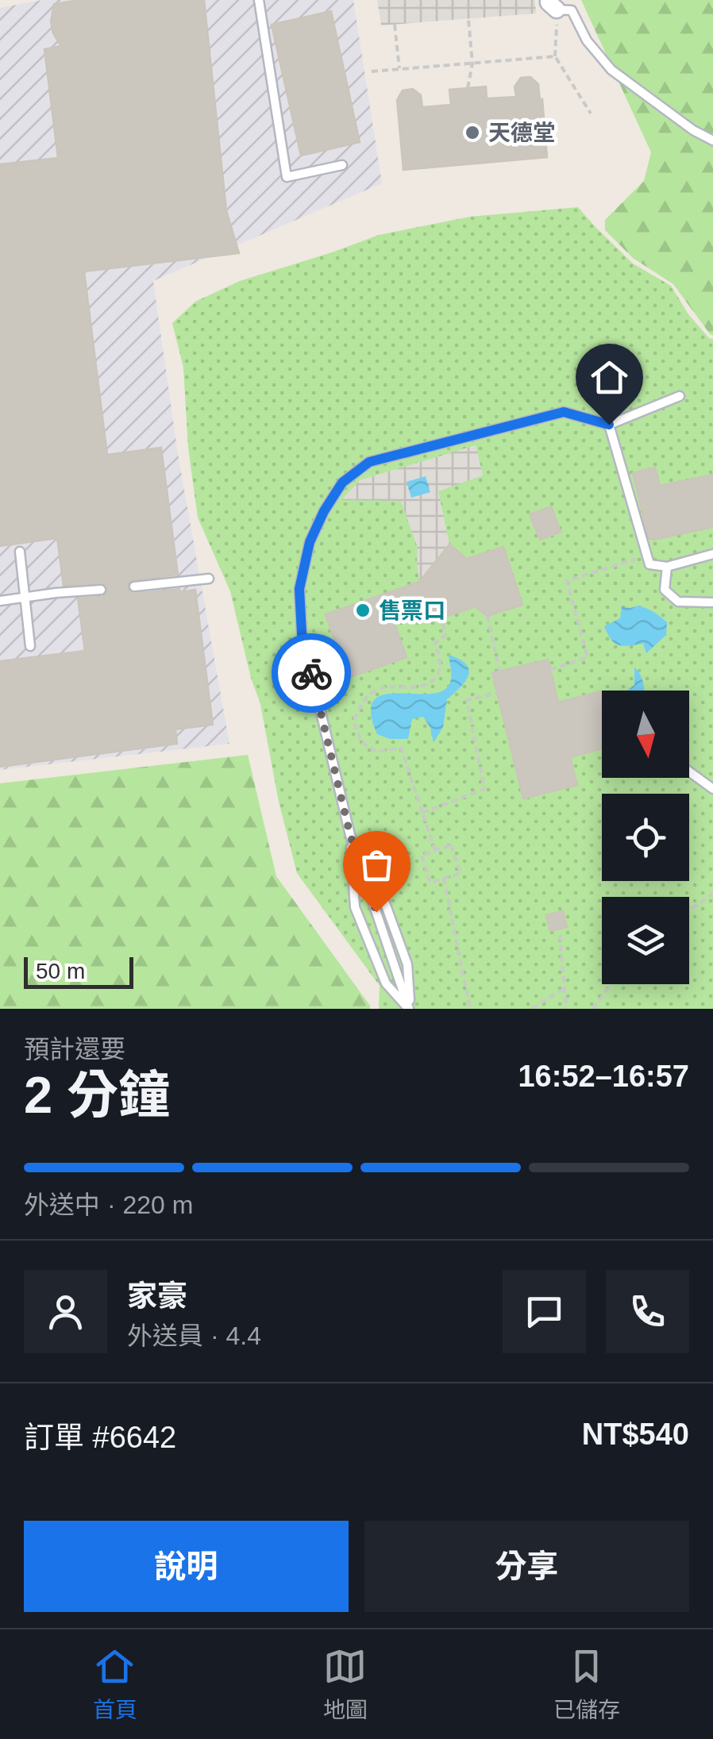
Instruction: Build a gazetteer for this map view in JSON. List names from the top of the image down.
{
  "places": ["天德堂", "售票口"],
  "scale_bar": "50 m",
  "north": "bottom",
  "page": {
    "scale": "50 m",
    "heading": ["2 分鐘", "預計還要", "16:52–16:57"],
    "panel": [
      "家豪",
      "外送員 · 4.4",
      "訂單 #6642",
      "NT$540"
    ],
    "bar": "外送中 · 220 m",
    "buttons": ["說明", "分享"],
    "tabs": ["首頁", "地圖", "已儲存"]
  }
}
